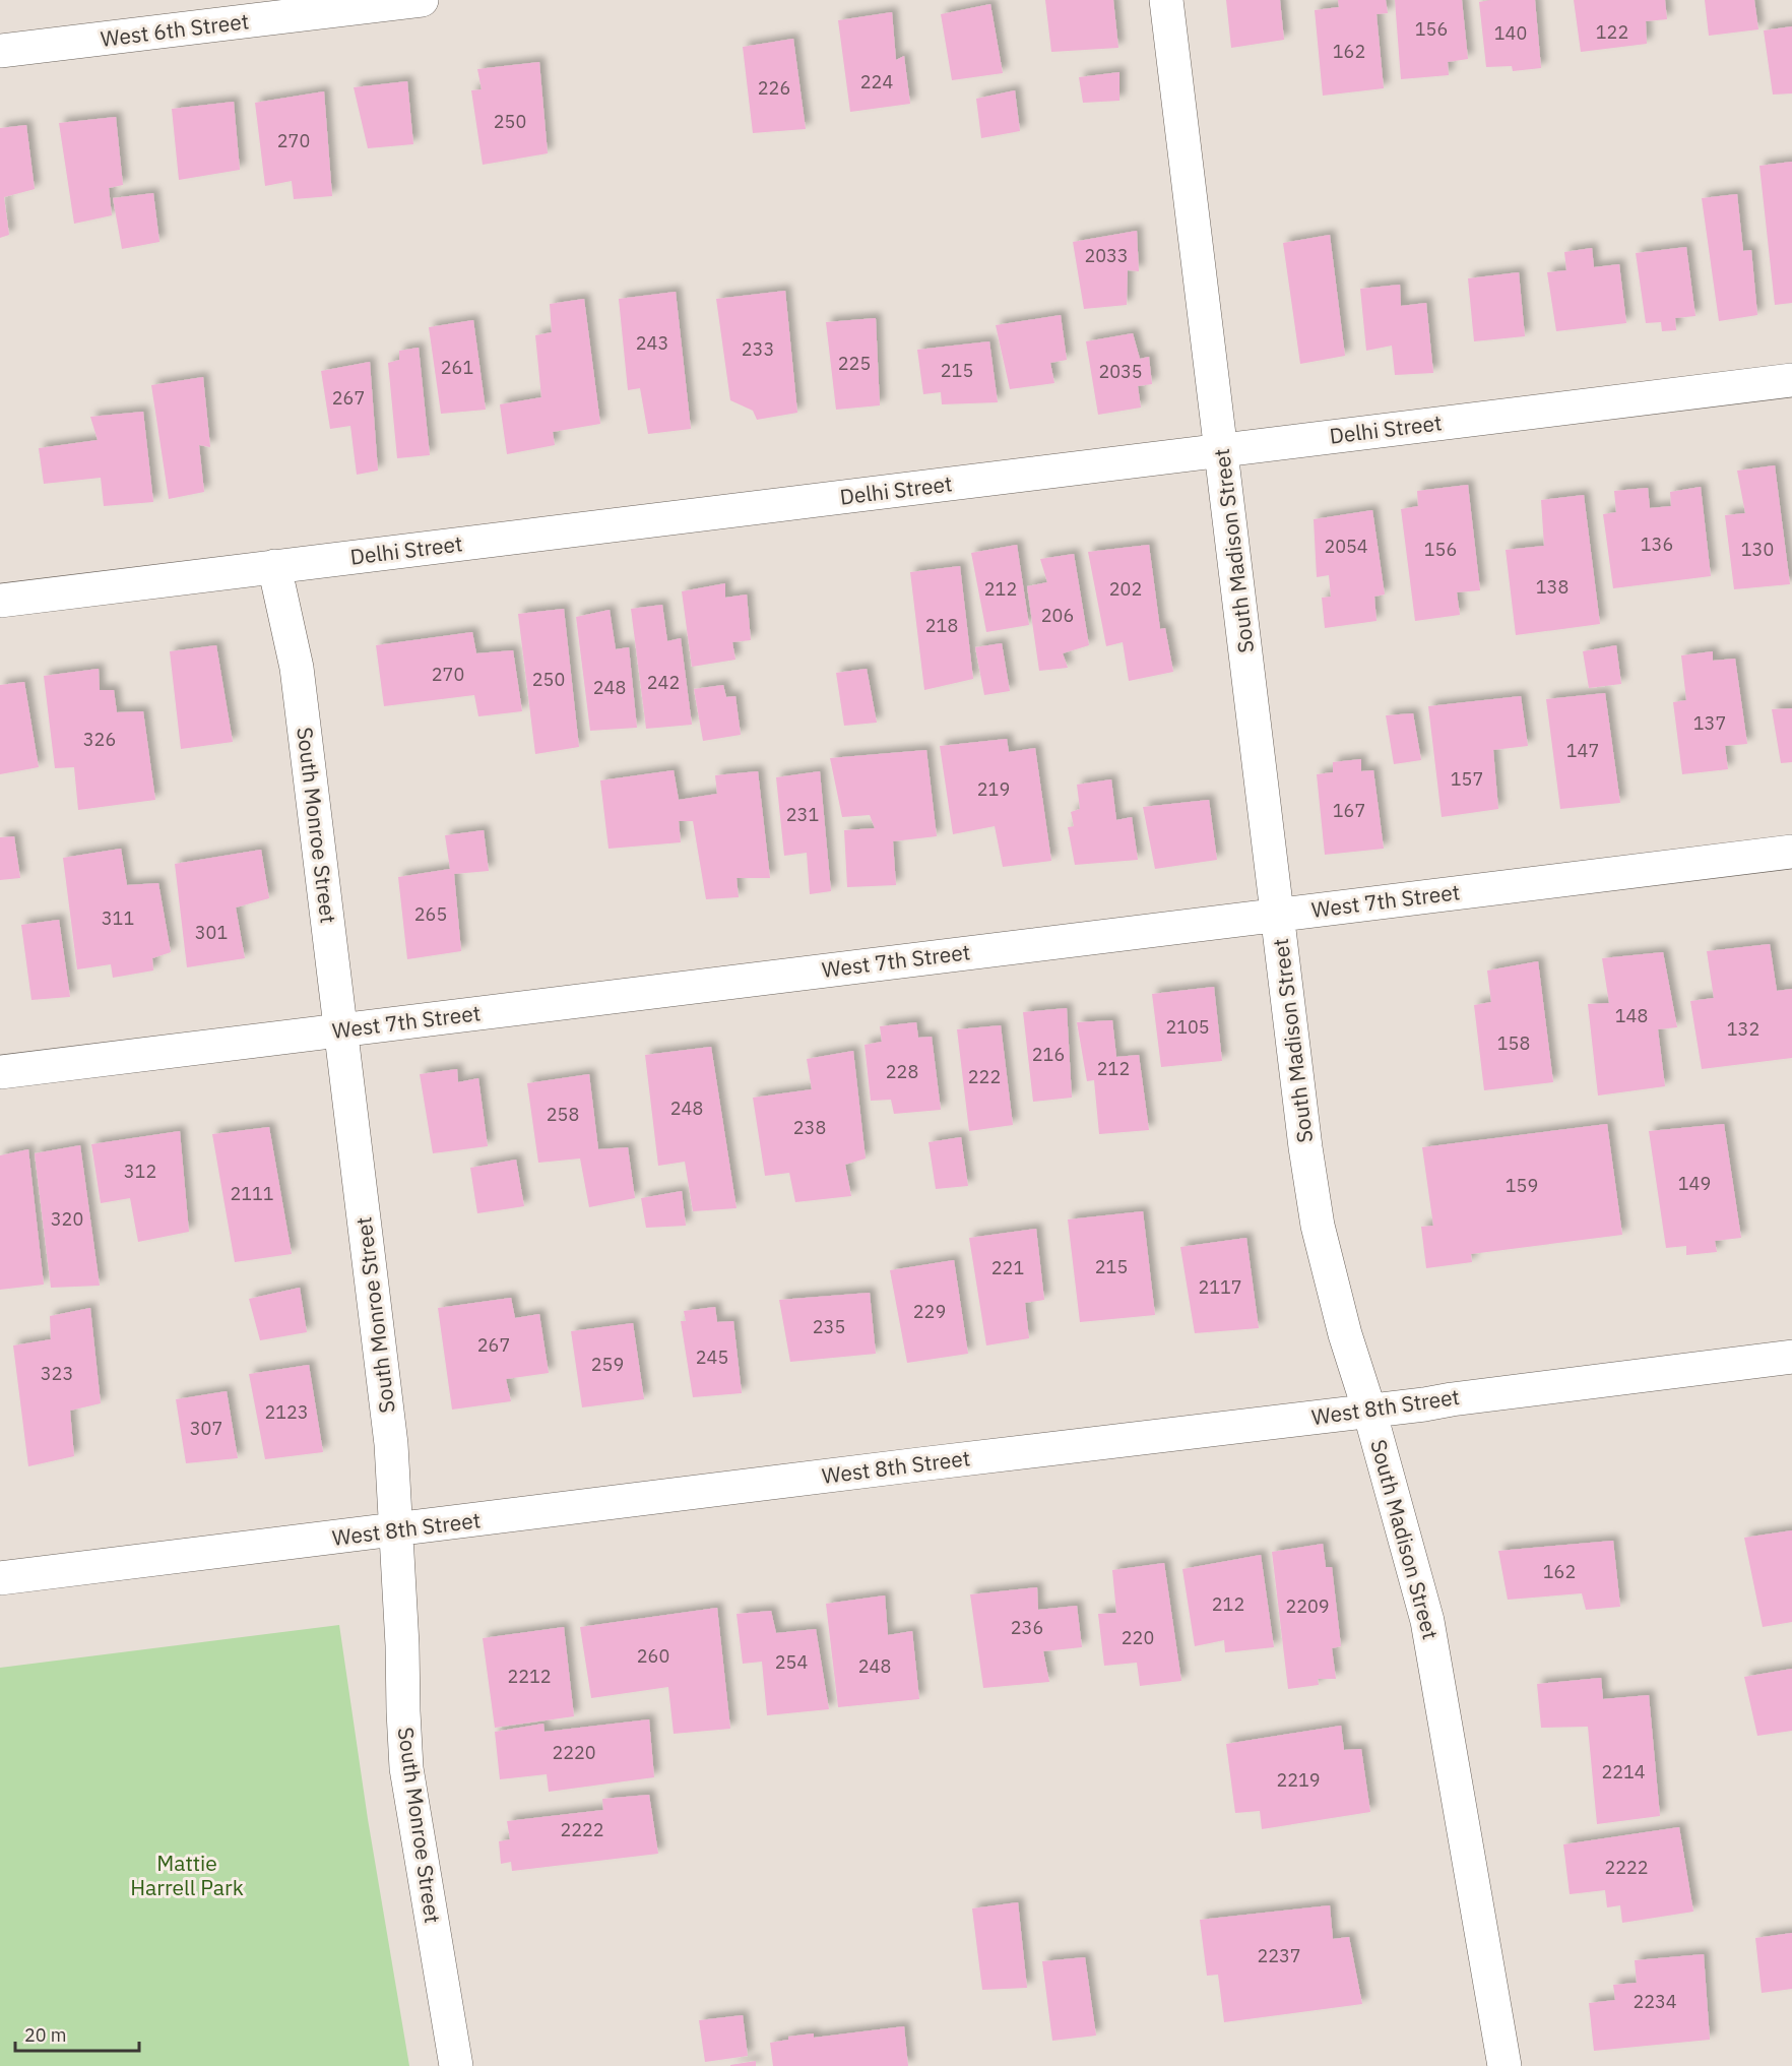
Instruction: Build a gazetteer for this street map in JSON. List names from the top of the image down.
{
  "streets": {
    "street": [
      "West 6th Street",
      "Delhi Street",
      "South Madison Street",
      "South Monroe Street",
      "West 7th Street",
      "West 8th Street"
    ]
  },
  "crossings": [
    ["Delhi Street", "South Madison Street"],
    ["Delhi Street", "South Monroe Street"],
    ["South Madison Street", "West 7th Street"],
    ["South Madison Street", "West 8th Street"],
    ["South Monroe Street", "West 7th Street"],
    ["South Monroe Street", "West 8th Street"]
  ],
  "parks": ["Mattie Harrell Park"],
  "house_numbers": [
    "156",
    "122",
    "140",
    "162",
    "224",
    "226",
    "250",
    "270",
    "2033",
    "243",
    "233",
    "225",
    "261",
    "215",
    "2035",
    "267",
    "136",
    "2054",
    "156",
    "130",
    "138",
    "212",
    "202",
    "206",
    "218",
    "270",
    "250",
    "242",
    "248",
    "137",
    "326",
    "147",
    "157",
    "219",
    "167",
    "231",
    "265",
    "311",
    "301",
    "148",
    "2105",
    "132",
    "158",
    "216",
    "212",
    "228",
    "222",
    "248",
    "258",
    "238",
    "312",
    "149",
    "159",
    "2111",
    "320",
    "215",
    "221",
    "2117",
    "229",
    "235",
    "267",
    "245",
    "259",
    "323",
    "2123",
    "307",
    "162",
    "212",
    "2209",
    "236",
    "220",
    "260",
    "254",
    "248",
    "2212",
    "2220",
    "2214",
    "2219",
    "2222",
    "2222",
    "2237",
    "2234"
  ],
  "scale_bar": "20 m"
}
